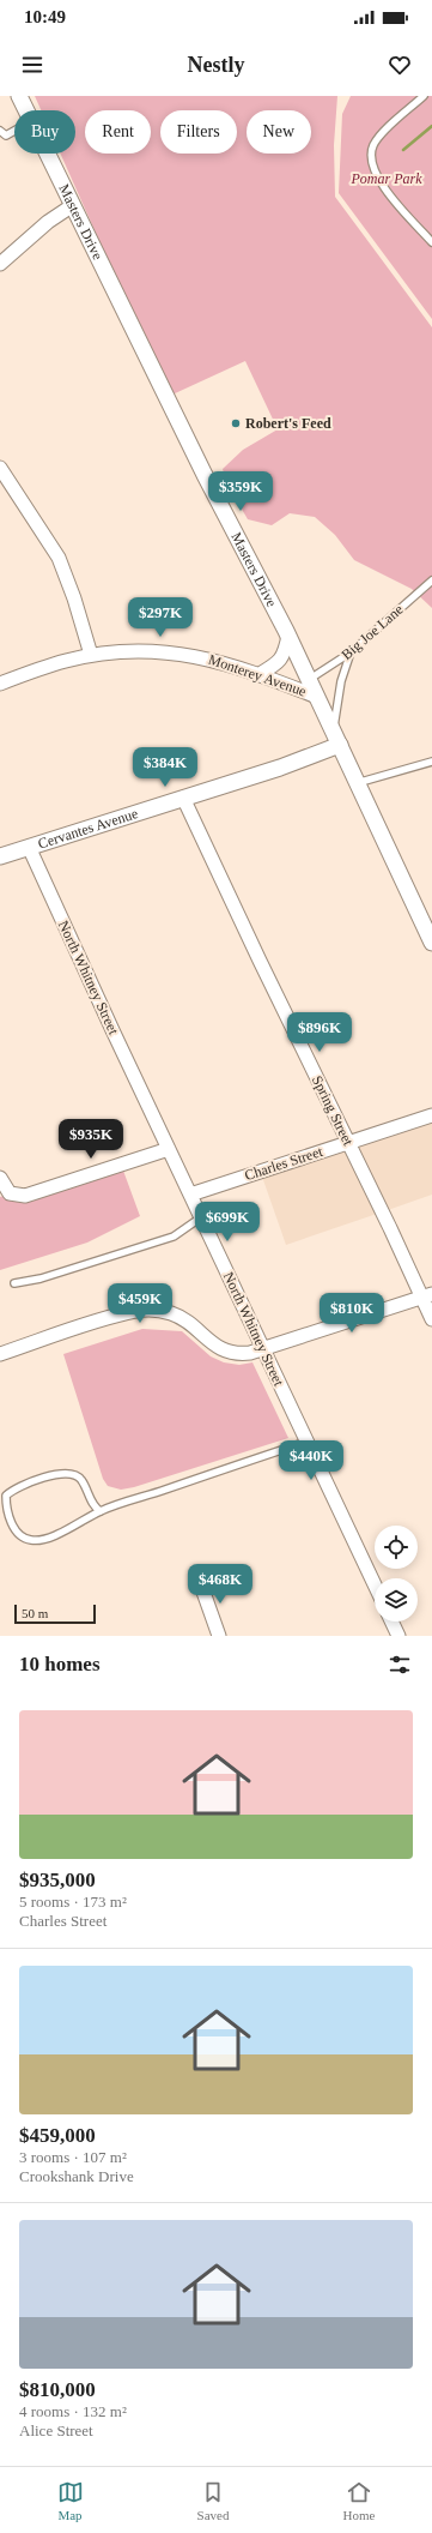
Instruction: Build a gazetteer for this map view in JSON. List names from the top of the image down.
{
  "streets": {
    "street": [
      "Masters Drive",
      "Monterey Avenue",
      "Cervantes Avenue",
      "North Whitney Street",
      "Spring Street",
      "Charles Street"
    ],
    "lane": ["Big Joe Lane"]
  },
  "crossings": [
    ["Masters Drive", "Big Joe Lane"],
    ["Masters Drive", "Monterey Avenue"],
    ["Masters Drive", "Cervantes Avenue"],
    ["Cervantes Avenue", "North Whitney Street"],
    ["Cervantes Avenue", "Spring Street"],
    ["North Whitney Street", "Charles Street"],
    ["Spring Street", "Charles Street"]
  ],
  "parks": ["Pomar Park"],
  "places": ["Robert's Feed"],
  "scale_bar": "50 m",
  "page": {
    "status": "10:49",
    "header": "Nestly",
    "chip": [
      "Buy",
      "Rent",
      "Filters",
      "New"
    ],
    "price": [
      "$359K",
      "$297K",
      "$384K",
      "$896K",
      "$935K",
      "$699K",
      "$459K",
      "$810K",
      "$440K",
      "$468K"
    ],
    "scale": "50 m",
    "heading": "10 homes",
    "list": [
      {
        "name": "$935,000",
        "note": "5 rooms · 173 m² · Charles Street"
      },
      {
        "name": "$459,000",
        "note": "3 rooms · 107 m² · Crookshank Drive"
      },
      {
        "name": "$810,000",
        "note": "4 rooms · 132 m² · Alice Street"
      }
    ],
    "tabs": ["Map", "Saved", "Home"]
  }
}
